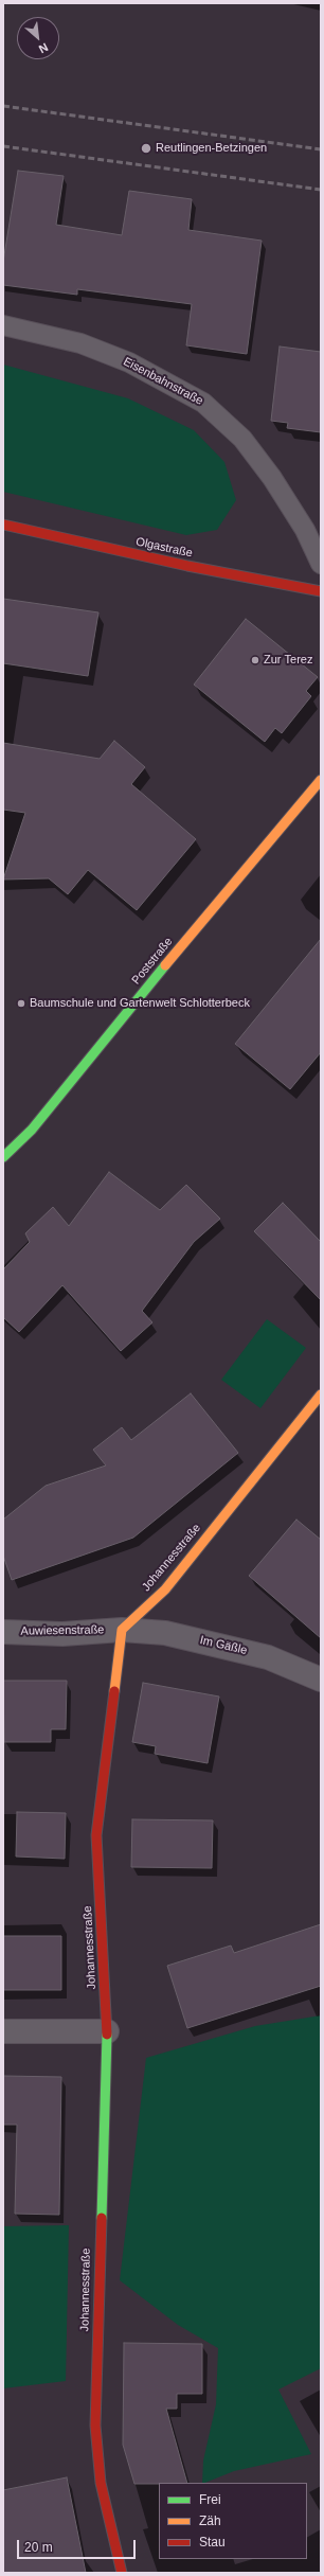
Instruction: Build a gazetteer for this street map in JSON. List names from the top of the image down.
{
  "streets": {
    "street": [
      "Olgastraße",
      "Poststraße",
      "Johannesstraße",
      "Auwiesenstraße",
      "Im Gäßle"
    ],
    "lane": ["Eisenbahnstraße"]
  },
  "crossings": [
    ["Johannesstraße", "Auwiesenstraße"],
    ["Johannesstraße", "Im Gäßle"],
    ["Auwiesenstraße", "Im Gäßle"]
  ],
  "places": ["Reutlingen-Betzingen", "Zur Terez", "Baumschule und Gartenwelt Schlotterbeck"],
  "legend": ["Frei", "Zäh", "Stau"],
  "scale_bar": "20 m",
  "north": "bottom right"
}
